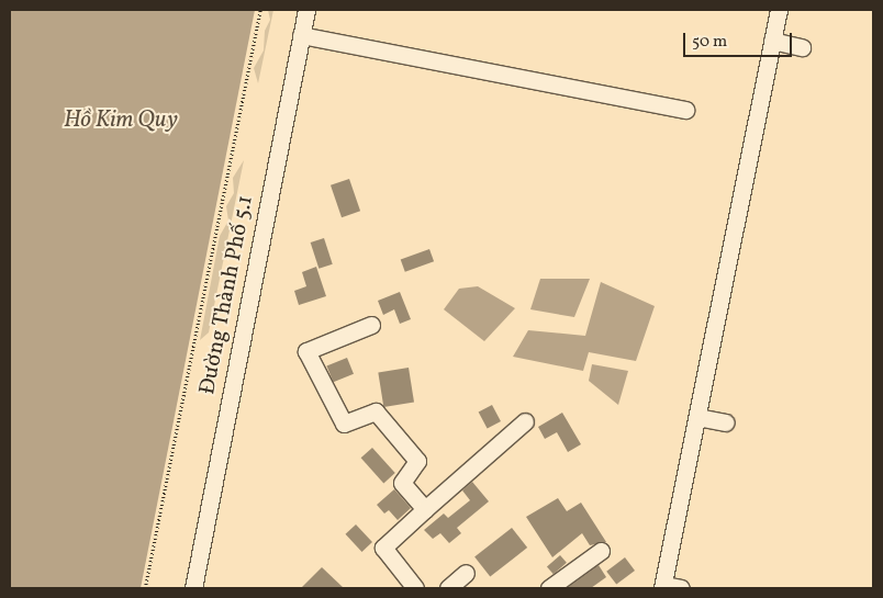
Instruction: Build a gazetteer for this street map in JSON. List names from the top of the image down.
{
  "streets": {
    "street": ["Đường Thành Phố 5.1"]
  },
  "water": ["Hồ Kim Quy"],
  "scale_bar": "50 m"
}
